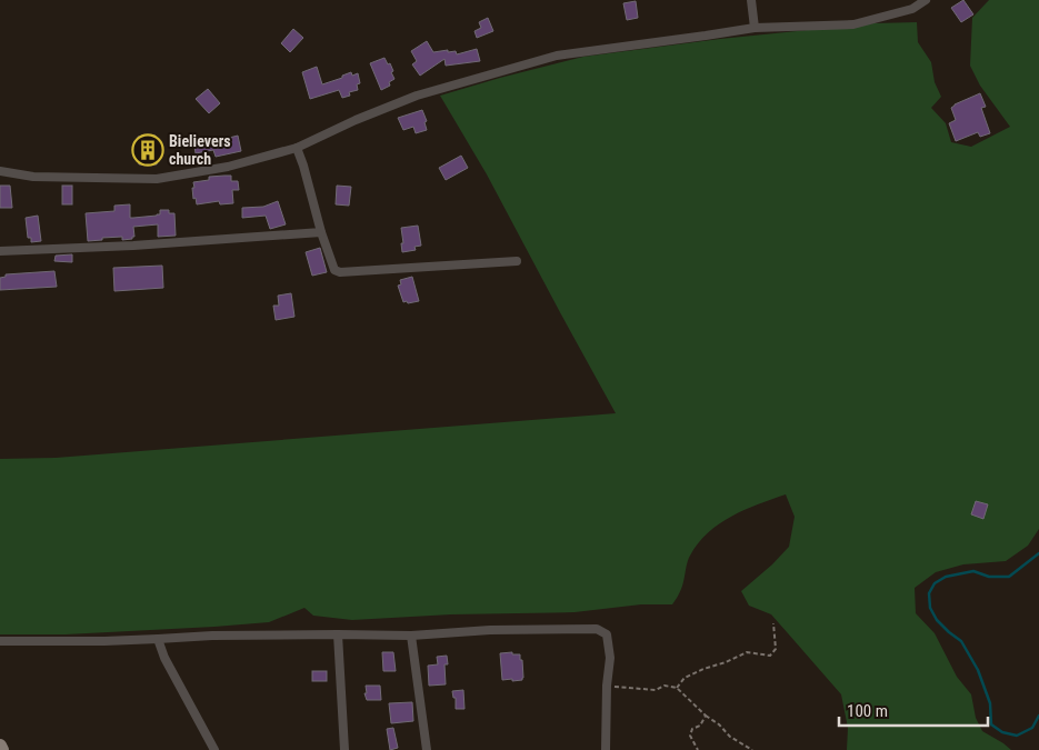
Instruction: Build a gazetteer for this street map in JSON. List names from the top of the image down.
{
  "places": {
    "building": ["Bielievers church"]
  },
  "scale_bar": "100 m"
}
